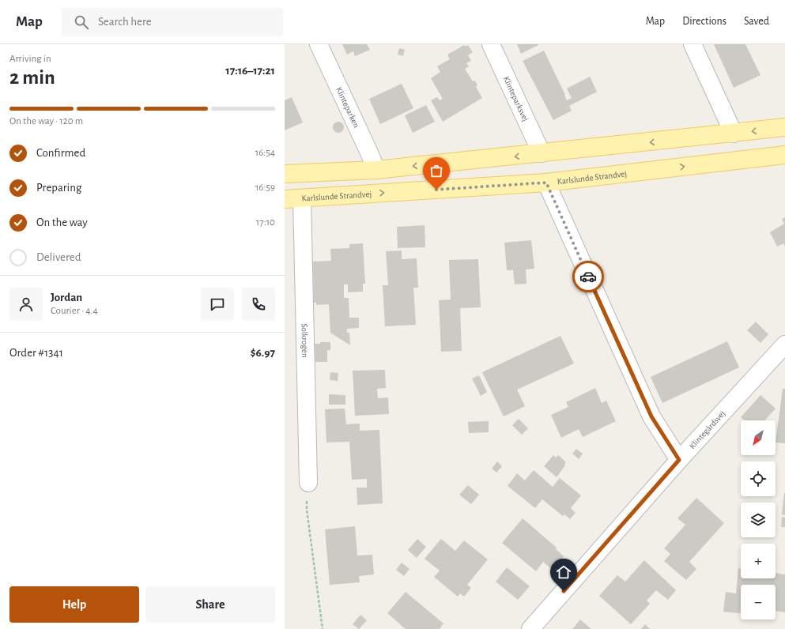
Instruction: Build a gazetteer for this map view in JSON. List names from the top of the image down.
{
  "streets": {
    "main road": ["Karlslunde Strandvej"],
    "street": [
      "Klinteparksvej",
      "Klinteparken",
      "Solkrogen",
      "Klintegårdsvej"
    ]
  },
  "crossings": [
    ["Karlslunde Strandvej", "Solkrogen"]
  ],
  "north": "bottom left",
  "page": {
    "header": "Map",
    "search": "Search here",
    "nav": ["Map", "Directions", "Saved"],
    "heading": ["2 min", "Arriving in", "17:16–17:21"],
    "panel": [
      "Jordan",
      "Courier · 4.4",
      "Order #1341",
      "$6.97"
    ],
    "bar": "On the way · 120 m",
    "list": [
      ["Confirmed", "16:54"],
      ["Preparing", "16:59"],
      ["On the way", "17:10"],
      "Delivered"
    ],
    "map_buttons": ["+", "−"],
    "buttons": ["Help", "Share"]
  }
}
